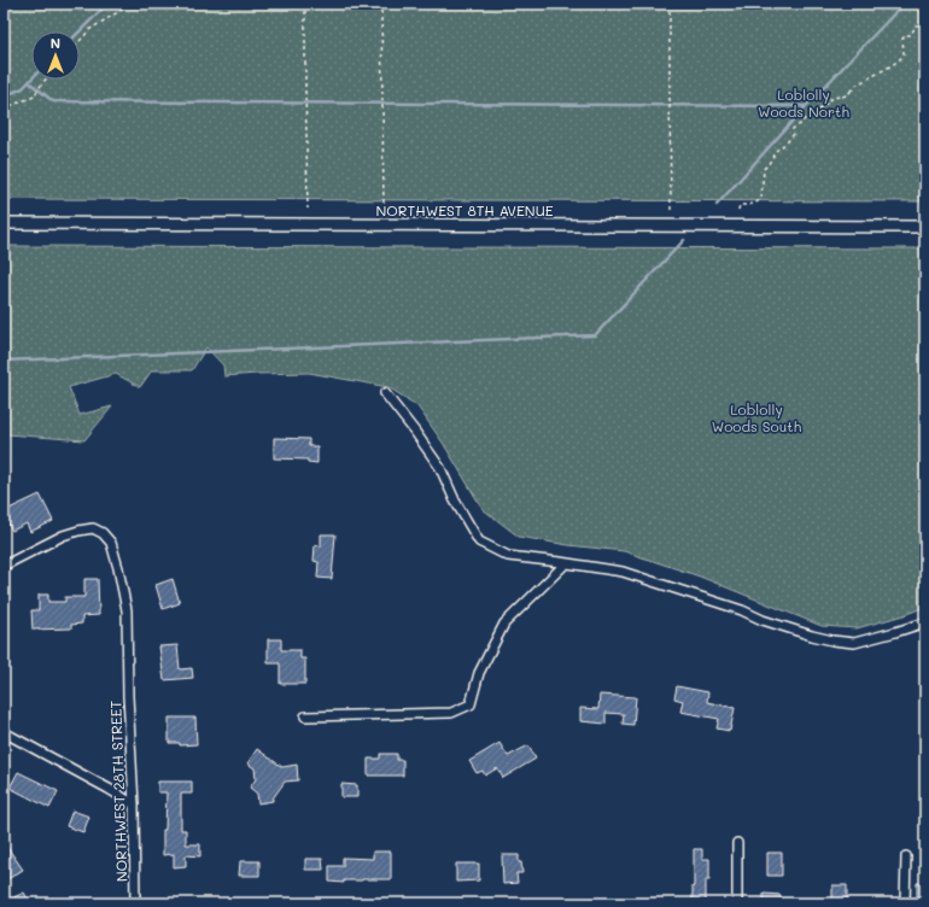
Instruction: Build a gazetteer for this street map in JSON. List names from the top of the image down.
{
  "streets": {
    "street": ["NORTHWEST 8TH AVENUE", "NORTHWEST 28TH STREET"]
  },
  "parks": ["Loblolly Woods North", "Loblolly Woods South"],
  "north": "top"
}
